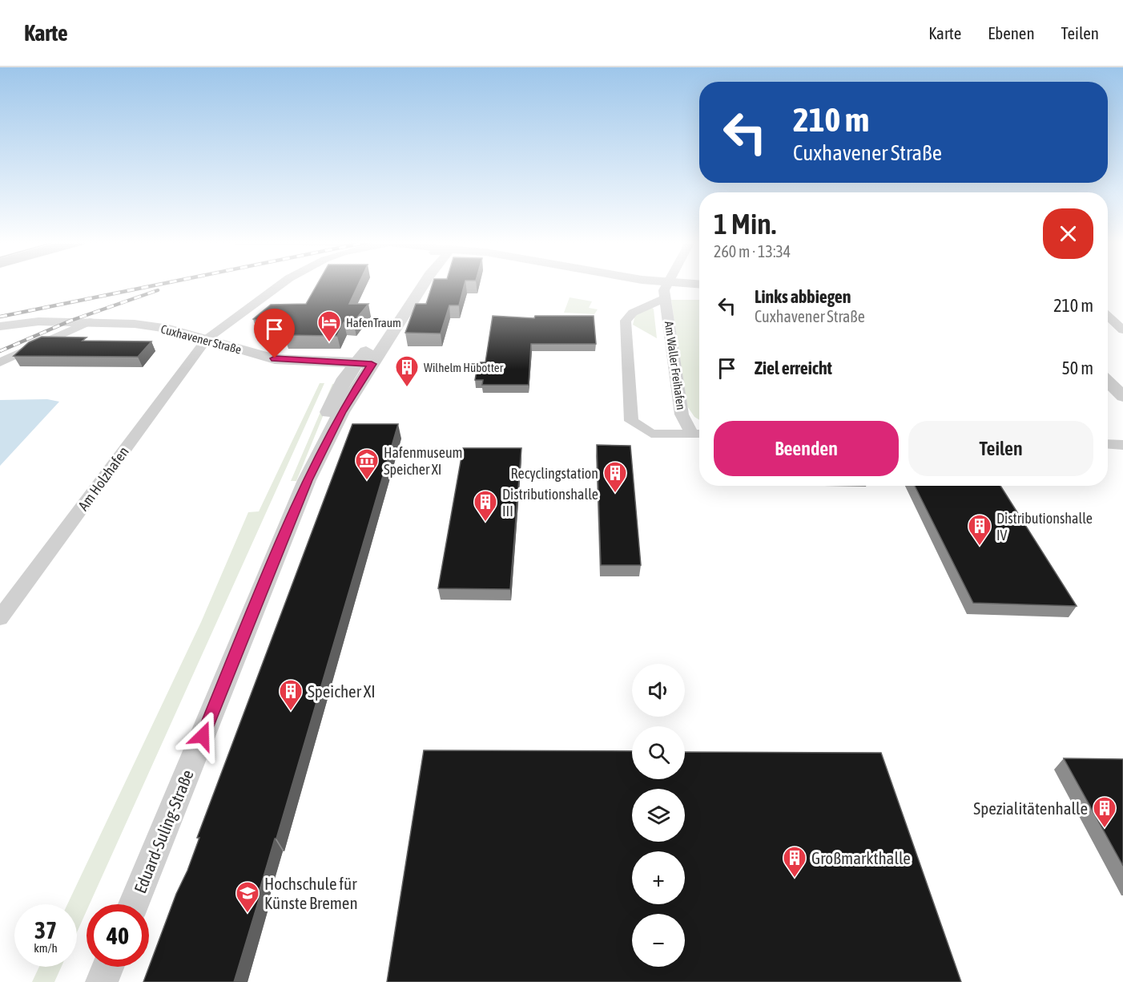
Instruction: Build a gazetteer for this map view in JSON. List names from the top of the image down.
{
  "streets": {
    "street": [
      "Cuxhavener Straße",
      "Am Waller Freihafen",
      "Am Holzhafen",
      "Eduard-Suling-Straße"
    ]
  },
  "crossings": [
    ["Cuxhavener Straße", "Am Holzhafen"],
    ["Cuxhavener Straße", "Eduard-Suling-Straße"]
  ],
  "places": {
    "hotel": ["HafenTraum"],
    "building": [
      "Wilhelm Hübotter",
      "Recyclingstation",
      "Distributionshalle III",
      "Distributionshalle IV",
      "Speicher XI",
      "Spezialitätenhalle",
      "Großmarkthalle"
    ],
    "museum": ["Hafenmuseum Speicher XI"],
    "school or university": ["Hochschule für Künste Bremen"]
  },
  "page": {
    "header": "Karte",
    "nav": ["Karte", "Ebenen", "Teilen"],
    "turn": ["210 m", "Cuxhavener Straße"],
    "heading": ["1 Min.", "260 m · 13:34"],
    "list": [
      {
        "name": "Links abbiegen",
        "note": "Cuxhavener Straße",
        "value": "210 m"
      },
      {
        "name": "Ziel erreicht",
        "value": "50 m"
      }
    ],
    "buttons": ["Beenden", "Teilen"],
    "map_buttons": ["+", "−"],
    "speed": "37 km/h",
    "limit": "40"
  }
}
